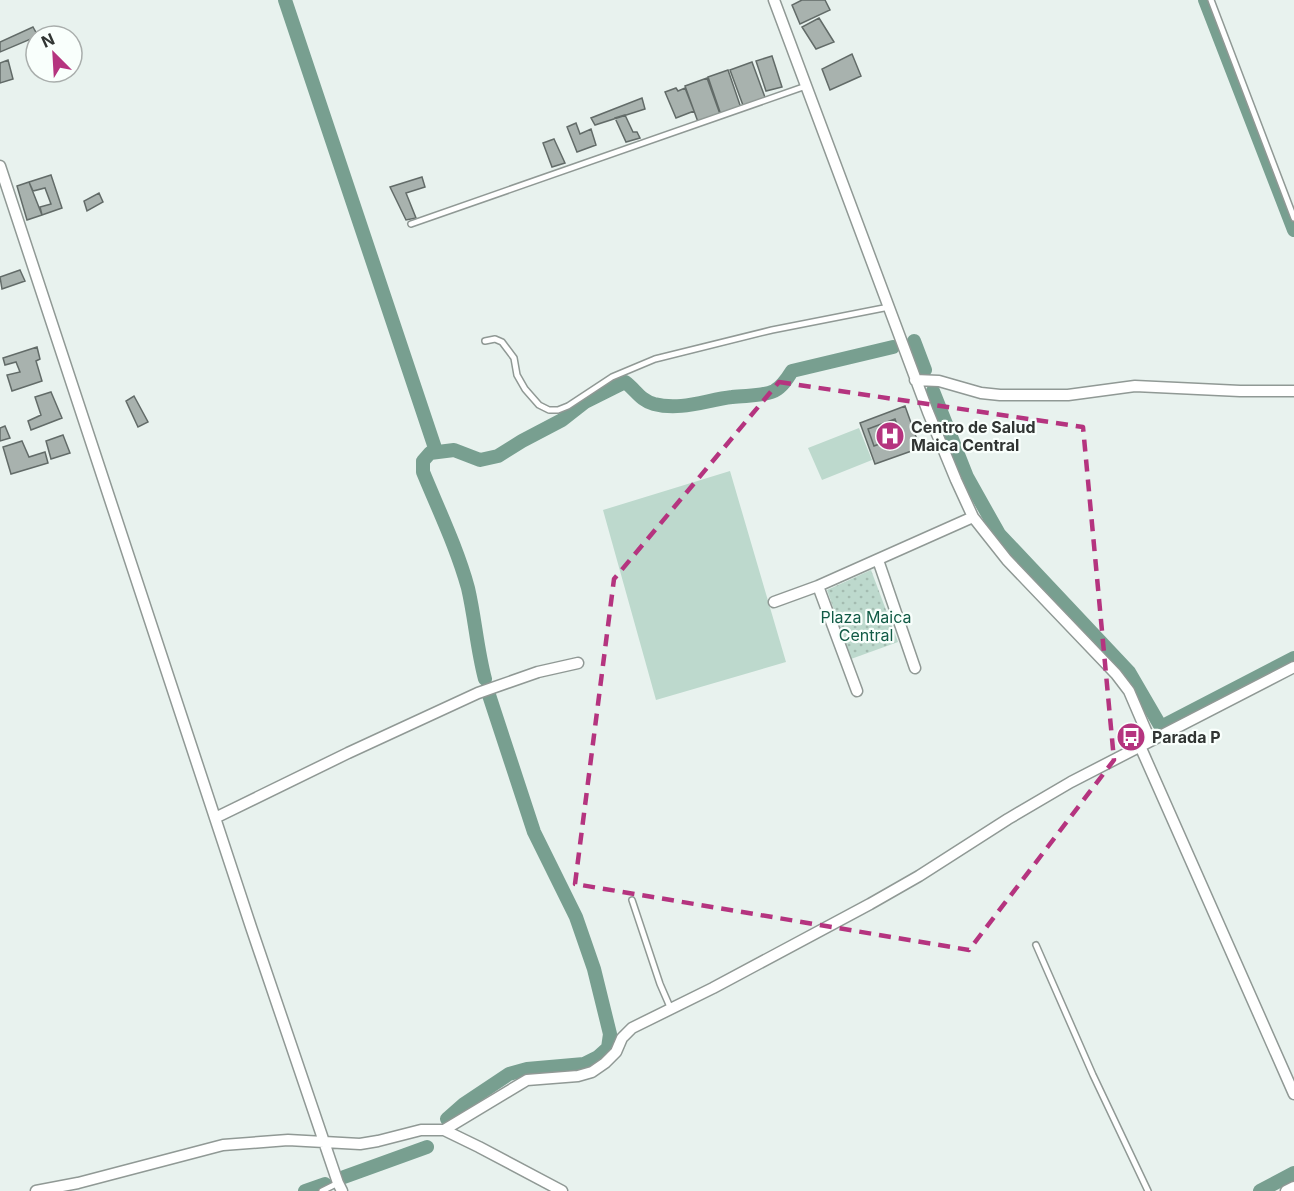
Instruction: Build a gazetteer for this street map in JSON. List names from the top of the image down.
{
  "parks": ["Plaza Maica Central"],
  "places": {
    "hospital": ["Centro de Salud Maica Central"],
    "bus stop": ["Parada P"]
  },
  "north": "top left"
}
